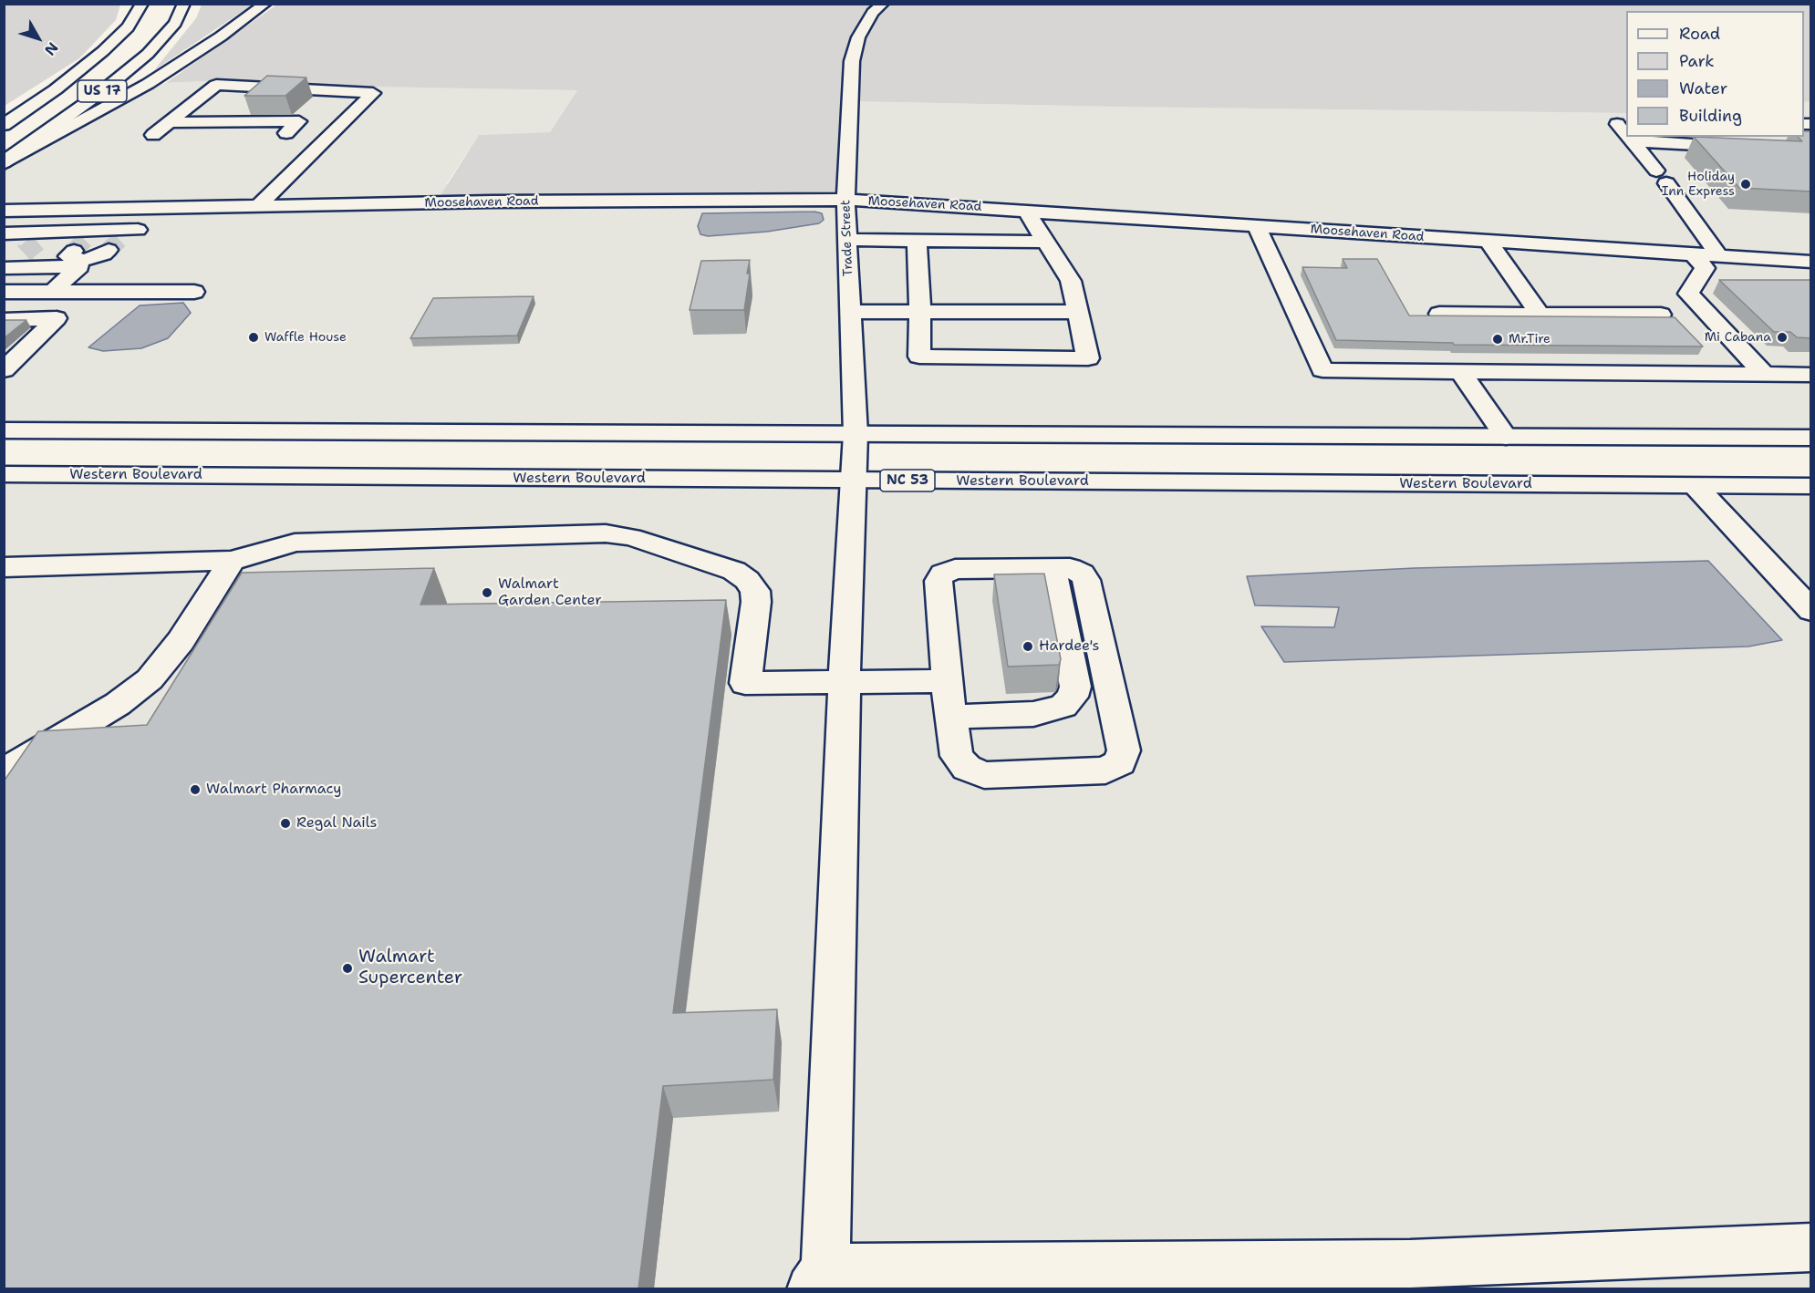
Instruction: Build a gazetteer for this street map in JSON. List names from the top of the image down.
{
  "streets": {
    "main road": [
      "US 17",
      "Moosehaven Road",
      "Trade Street",
      "Western Boulevard",
      "NC 53"
    ]
  },
  "crossings": [
    ["Moosehaven Road", "Trade Street"],
    ["Trade Street", "Western Boulevard"]
  ],
  "places": [
    "Holiday Inn Express",
    "Waffle House",
    "Mi Cabana",
    "Mr.Tire",
    "Walmart Garden Center",
    "Hardee's",
    "Walmart Pharmacy",
    "Regal Nails",
    "Walmart Supercenter"
  ],
  "legend": [
    "Road",
    "Park",
    "Water",
    "Building"
  ],
  "north": "bottom right"
}
